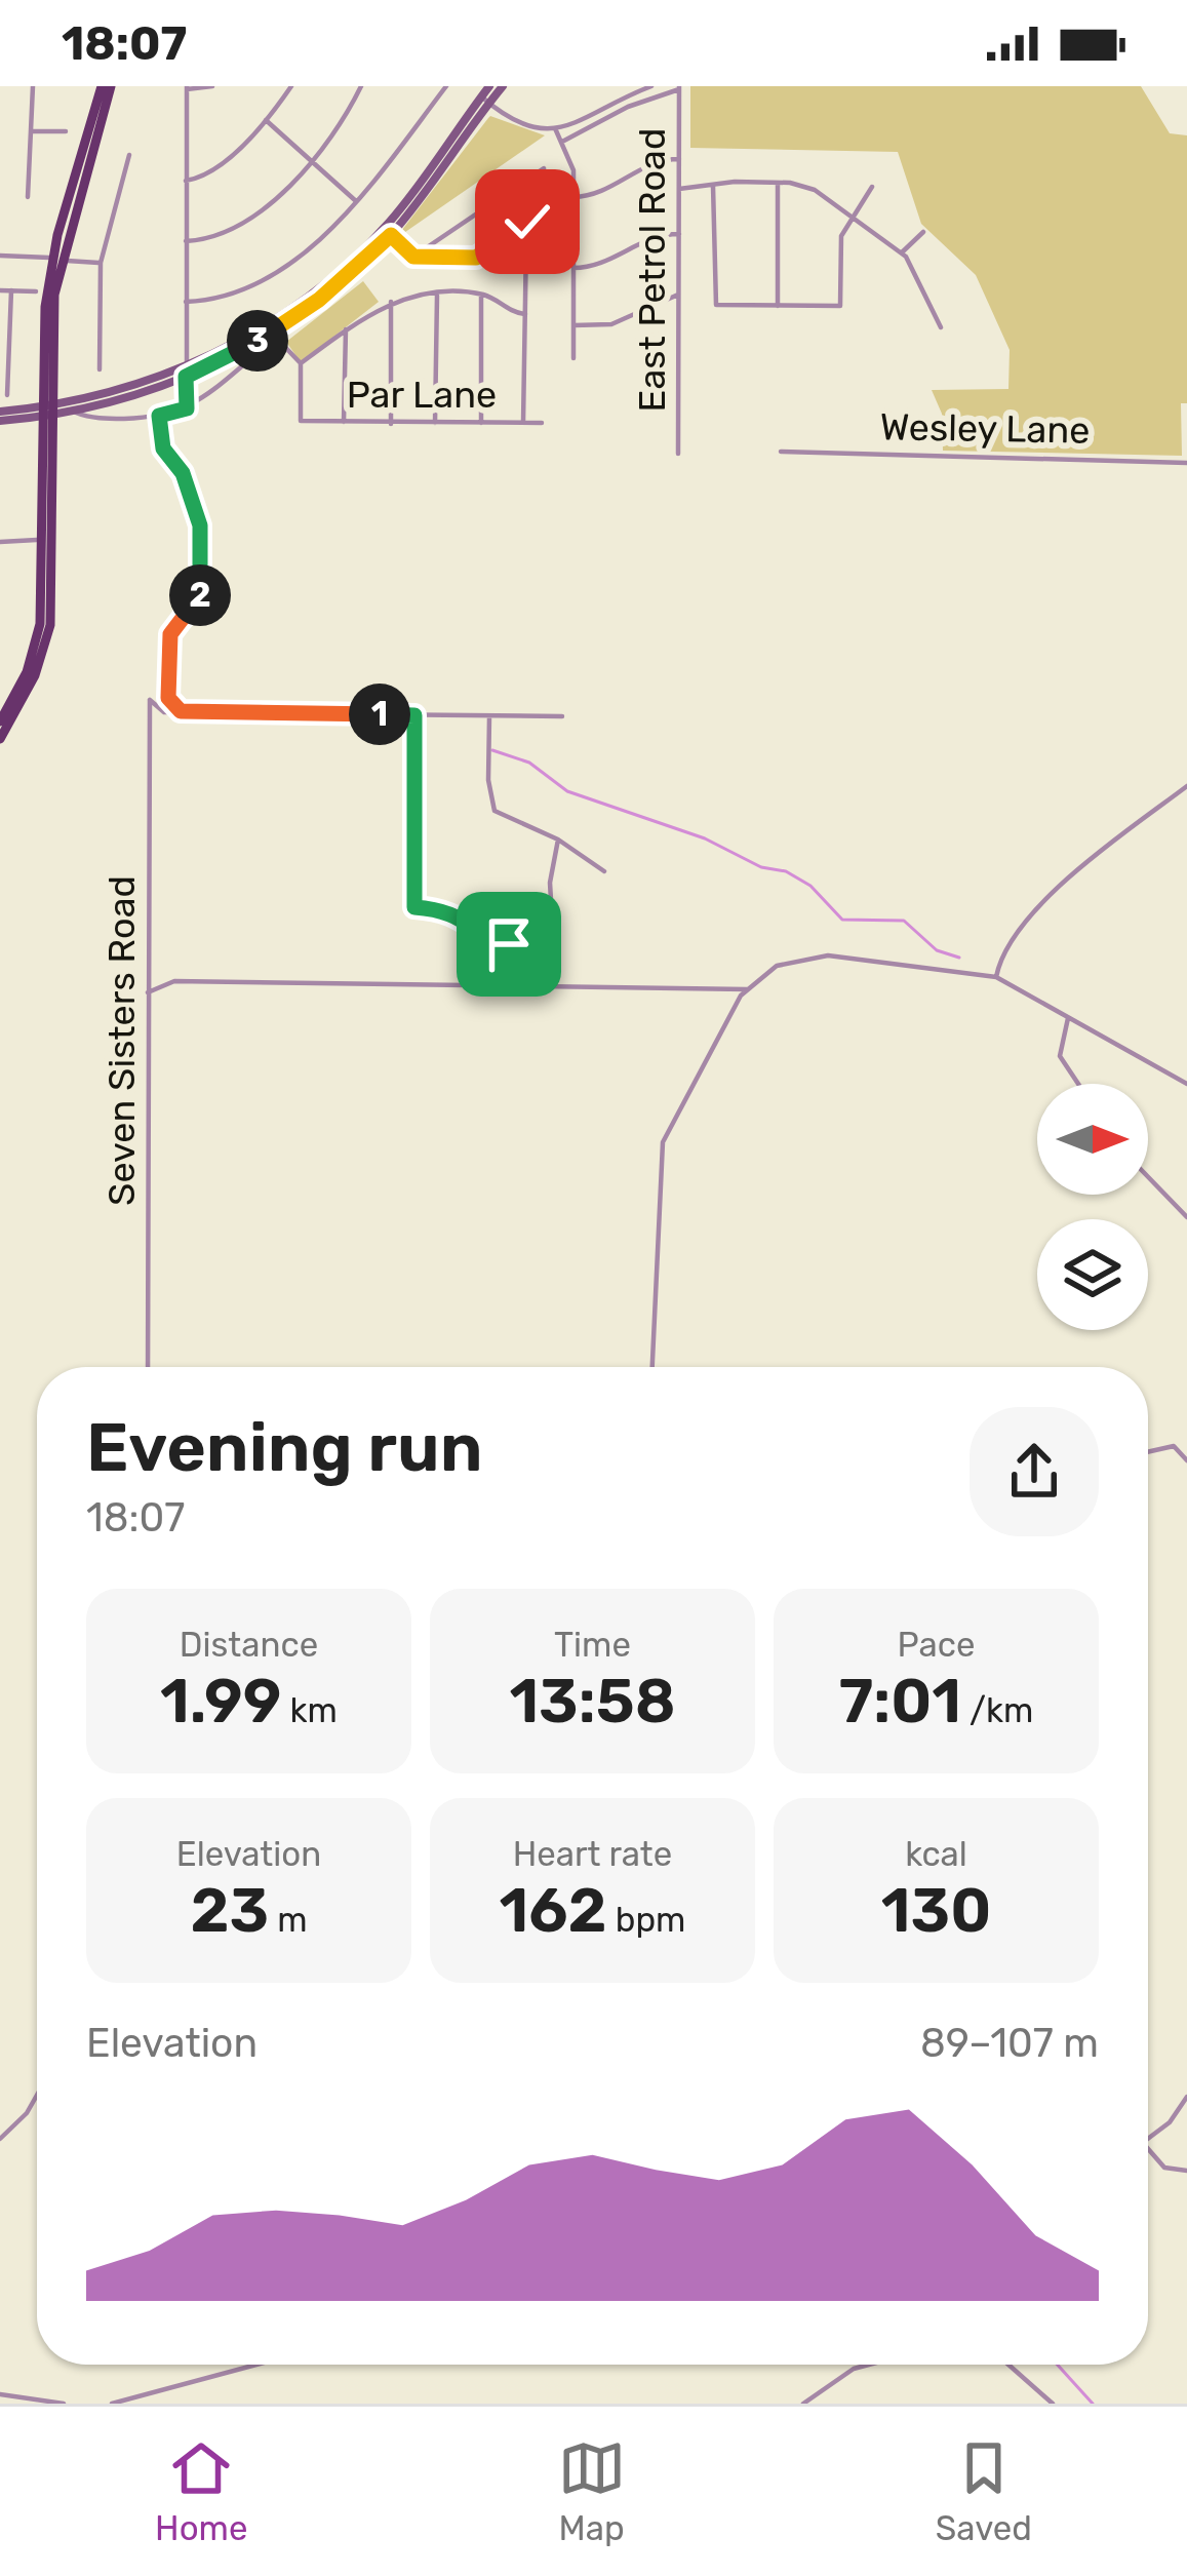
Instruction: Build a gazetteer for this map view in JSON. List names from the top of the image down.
{
  "streets": {
    "street": [
      "East Petrol Road",
      "Par Lane",
      "Wesley Lane",
      "Seven Sisters Road"
    ]
  },
  "north": "right",
  "page": {
    "status": "18:07",
    "pins": ["3", "2", "1"],
    "heading": ["Evening run", "18:07"],
    "stats": [
      ["Distance", "1.99 km"],
      ["Time", "13:58"],
      ["Pace", "7:01 /km"],
      ["Elevation", "23 m"],
      ["Heart rate", "162 bpm"],
      ["kcal", "130"]
    ],
    "chart": ["Elevation", "89–107 m"],
    "tabs": ["Home", "Map", "Saved"]
  }
}
